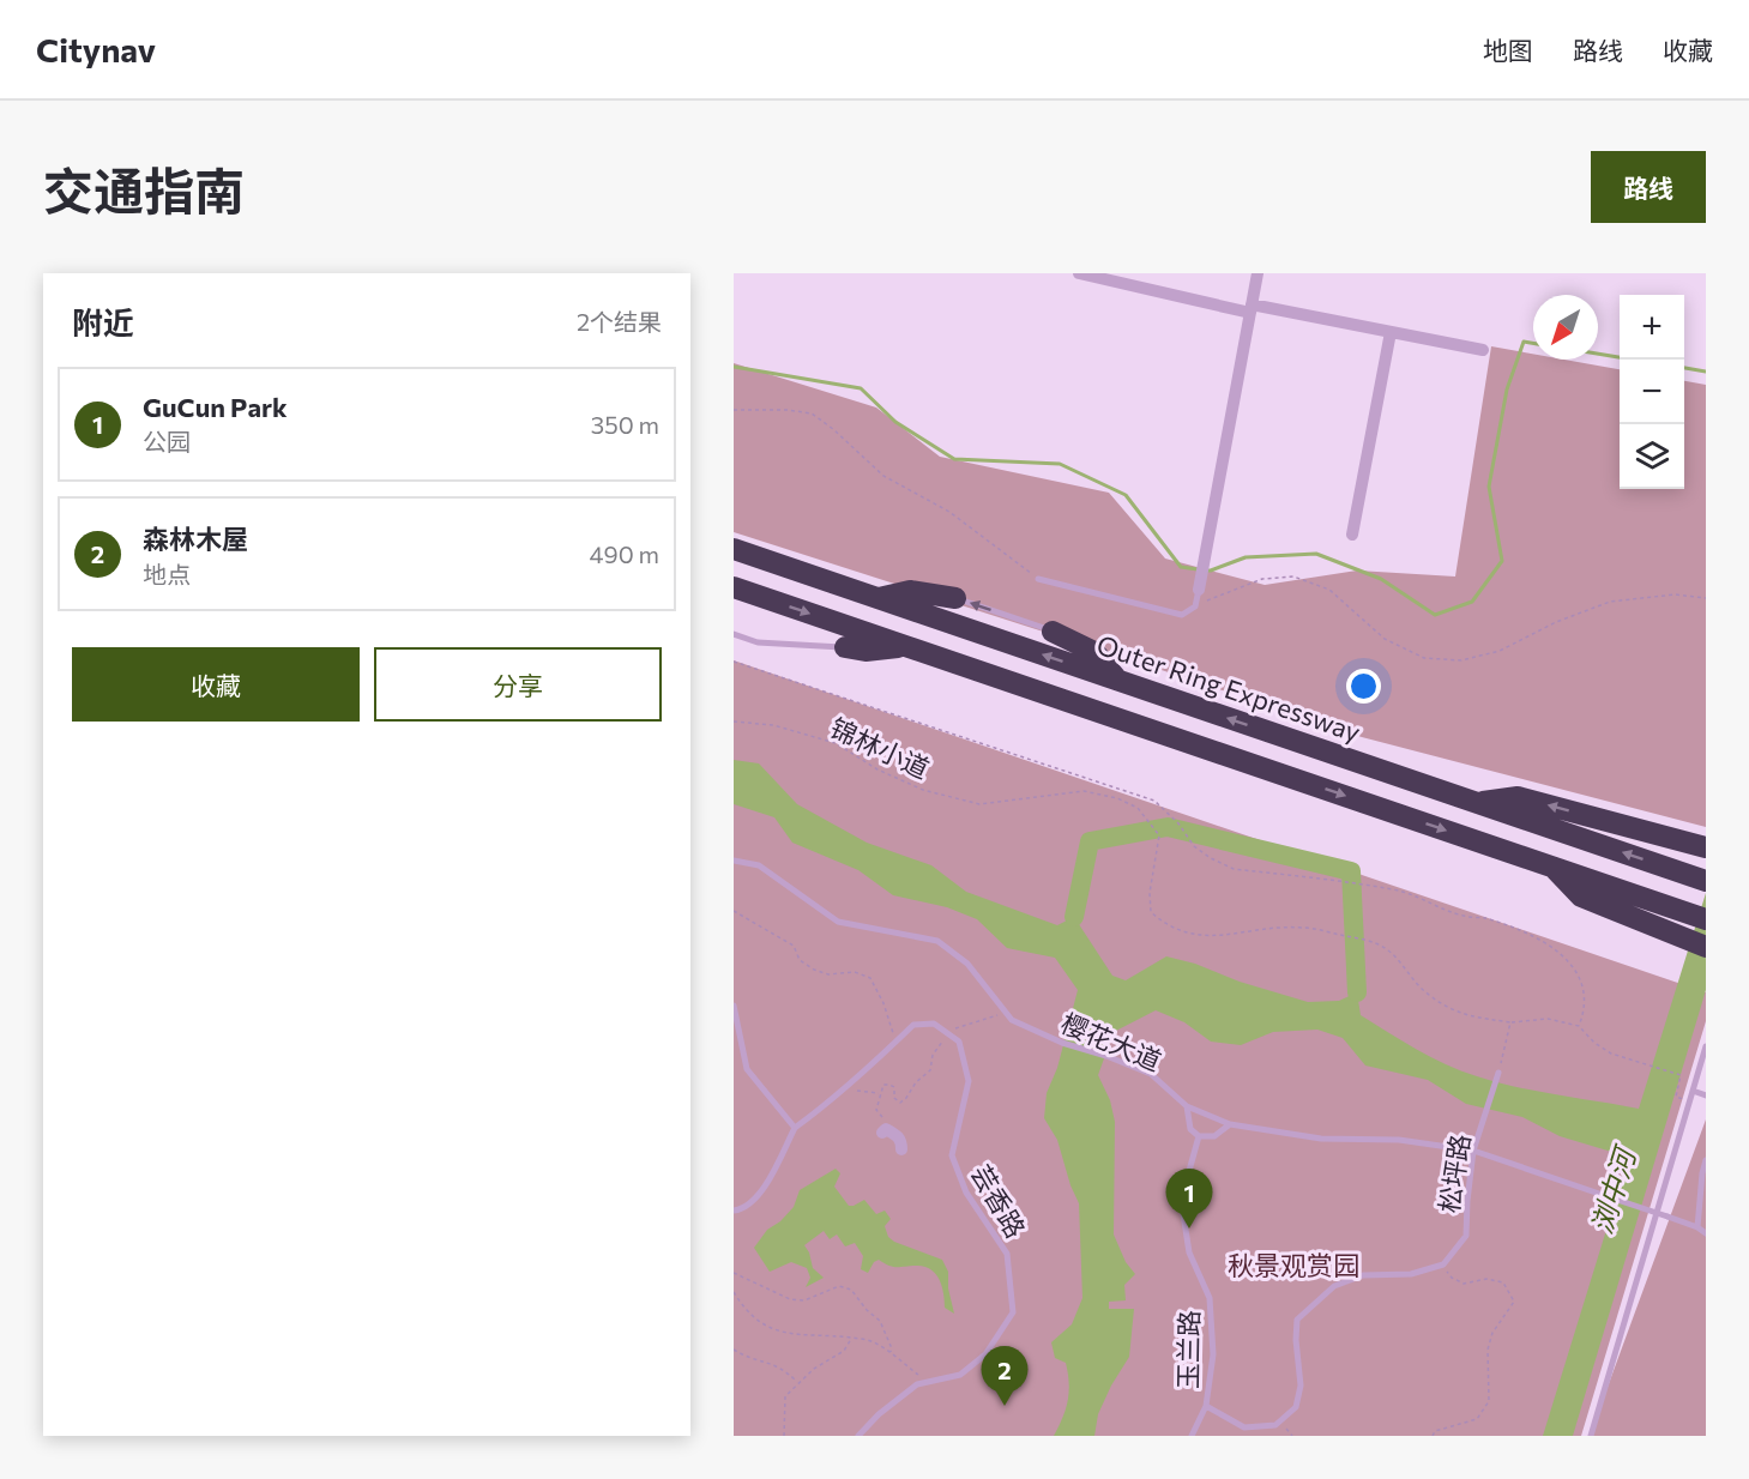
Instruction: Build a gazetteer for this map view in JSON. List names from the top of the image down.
{
  "streets": {
    "highway": ["Outer Ring Expressway"],
    "lane": [
      "樱花大道",
      "松坪路",
      "芸香路",
      "玉兰路"
    ],
    "path": ["锦林小道"]
  },
  "crossings": [
    ["樱花大道", "玉兰路"]
  ],
  "water": ["浏中河"],
  "parks": ["秋景观赏园"],
  "north": "bottom left",
  "page": {
    "header": "Citynav",
    "nav": ["地图", "路线", "收藏"],
    "title": "交通指南",
    "buttons": [
      "路线",
      ["收藏", "分享"]
    ],
    "heading": ["附近", "2个结果"],
    "map_buttons": ["+", "−"],
    "list": [
      {
        "mark": "1",
        "name": "GuCun Park",
        "note": "公园",
        "value": "350 m"
      },
      {
        "mark": "2",
        "name": "森林木屋",
        "note": "地点",
        "value": "490 m"
      }
    ],
    "pins": ["1", "2"]
  }
}
